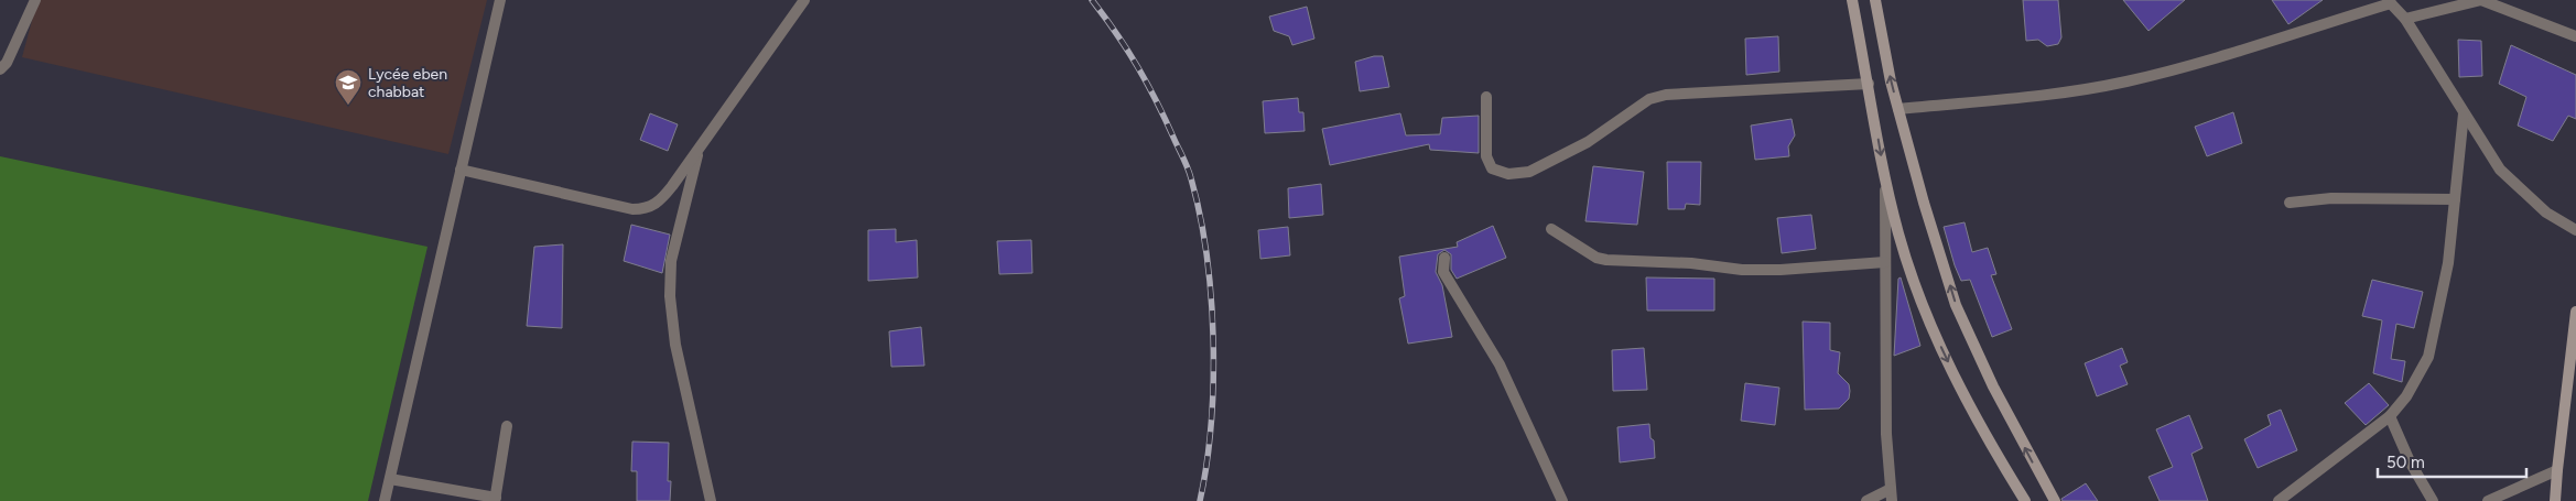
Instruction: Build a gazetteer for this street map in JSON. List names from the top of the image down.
{
  "places": {
    "school or university": ["Lycée eben chabbat"]
  },
  "scale_bar": "50 m"
}
